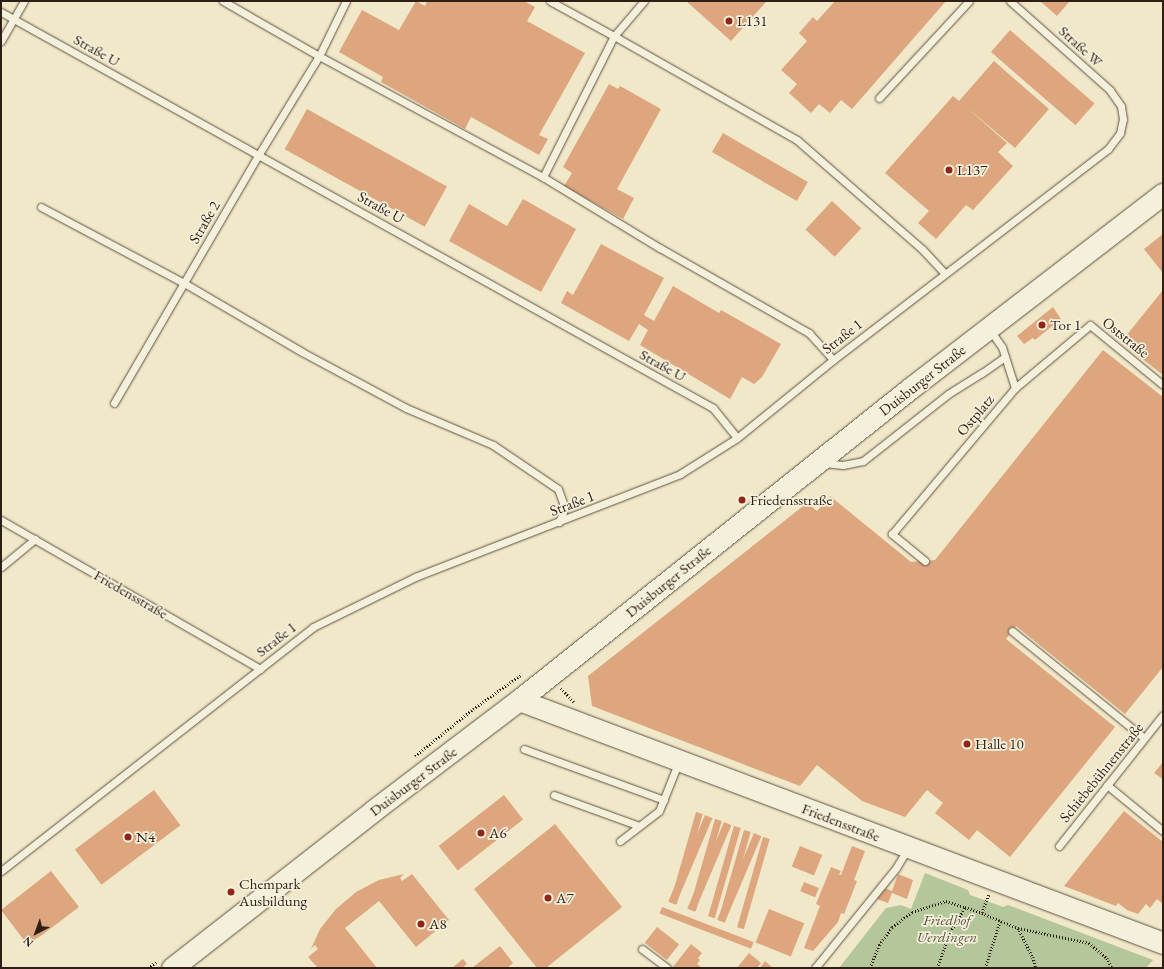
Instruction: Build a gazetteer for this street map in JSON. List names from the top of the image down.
{
  "streets": {
    "main road": ["Duisburger Straße", "Friedensstraße"],
    "lane": [
      "Straße W",
      "Straße U",
      "Straße 2",
      "Straße 1",
      "Oststraße",
      "Ostplatz",
      "Schiebebühnenstraße"
    ]
  },
  "crossings": [
    ["Straße W", "Straße 1"],
    ["Straße U", "Straße 2"],
    ["Straße U", "Straße 1"],
    ["Straße 1", "Friedensstraße"],
    ["Oststraße", "Ostplatz"],
    ["Duisburger Straße", "Friedensstraße"]
  ],
  "parks": ["Friedhof Uerdingen"],
  "places": [
    "L131",
    "L137",
    "Tor 1",
    "Friedensstraße",
    "Halle 10",
    "A6",
    "N4",
    "Chempark Ausbildung",
    "A7",
    "A8"
  ],
  "north": "bottom left"
}
